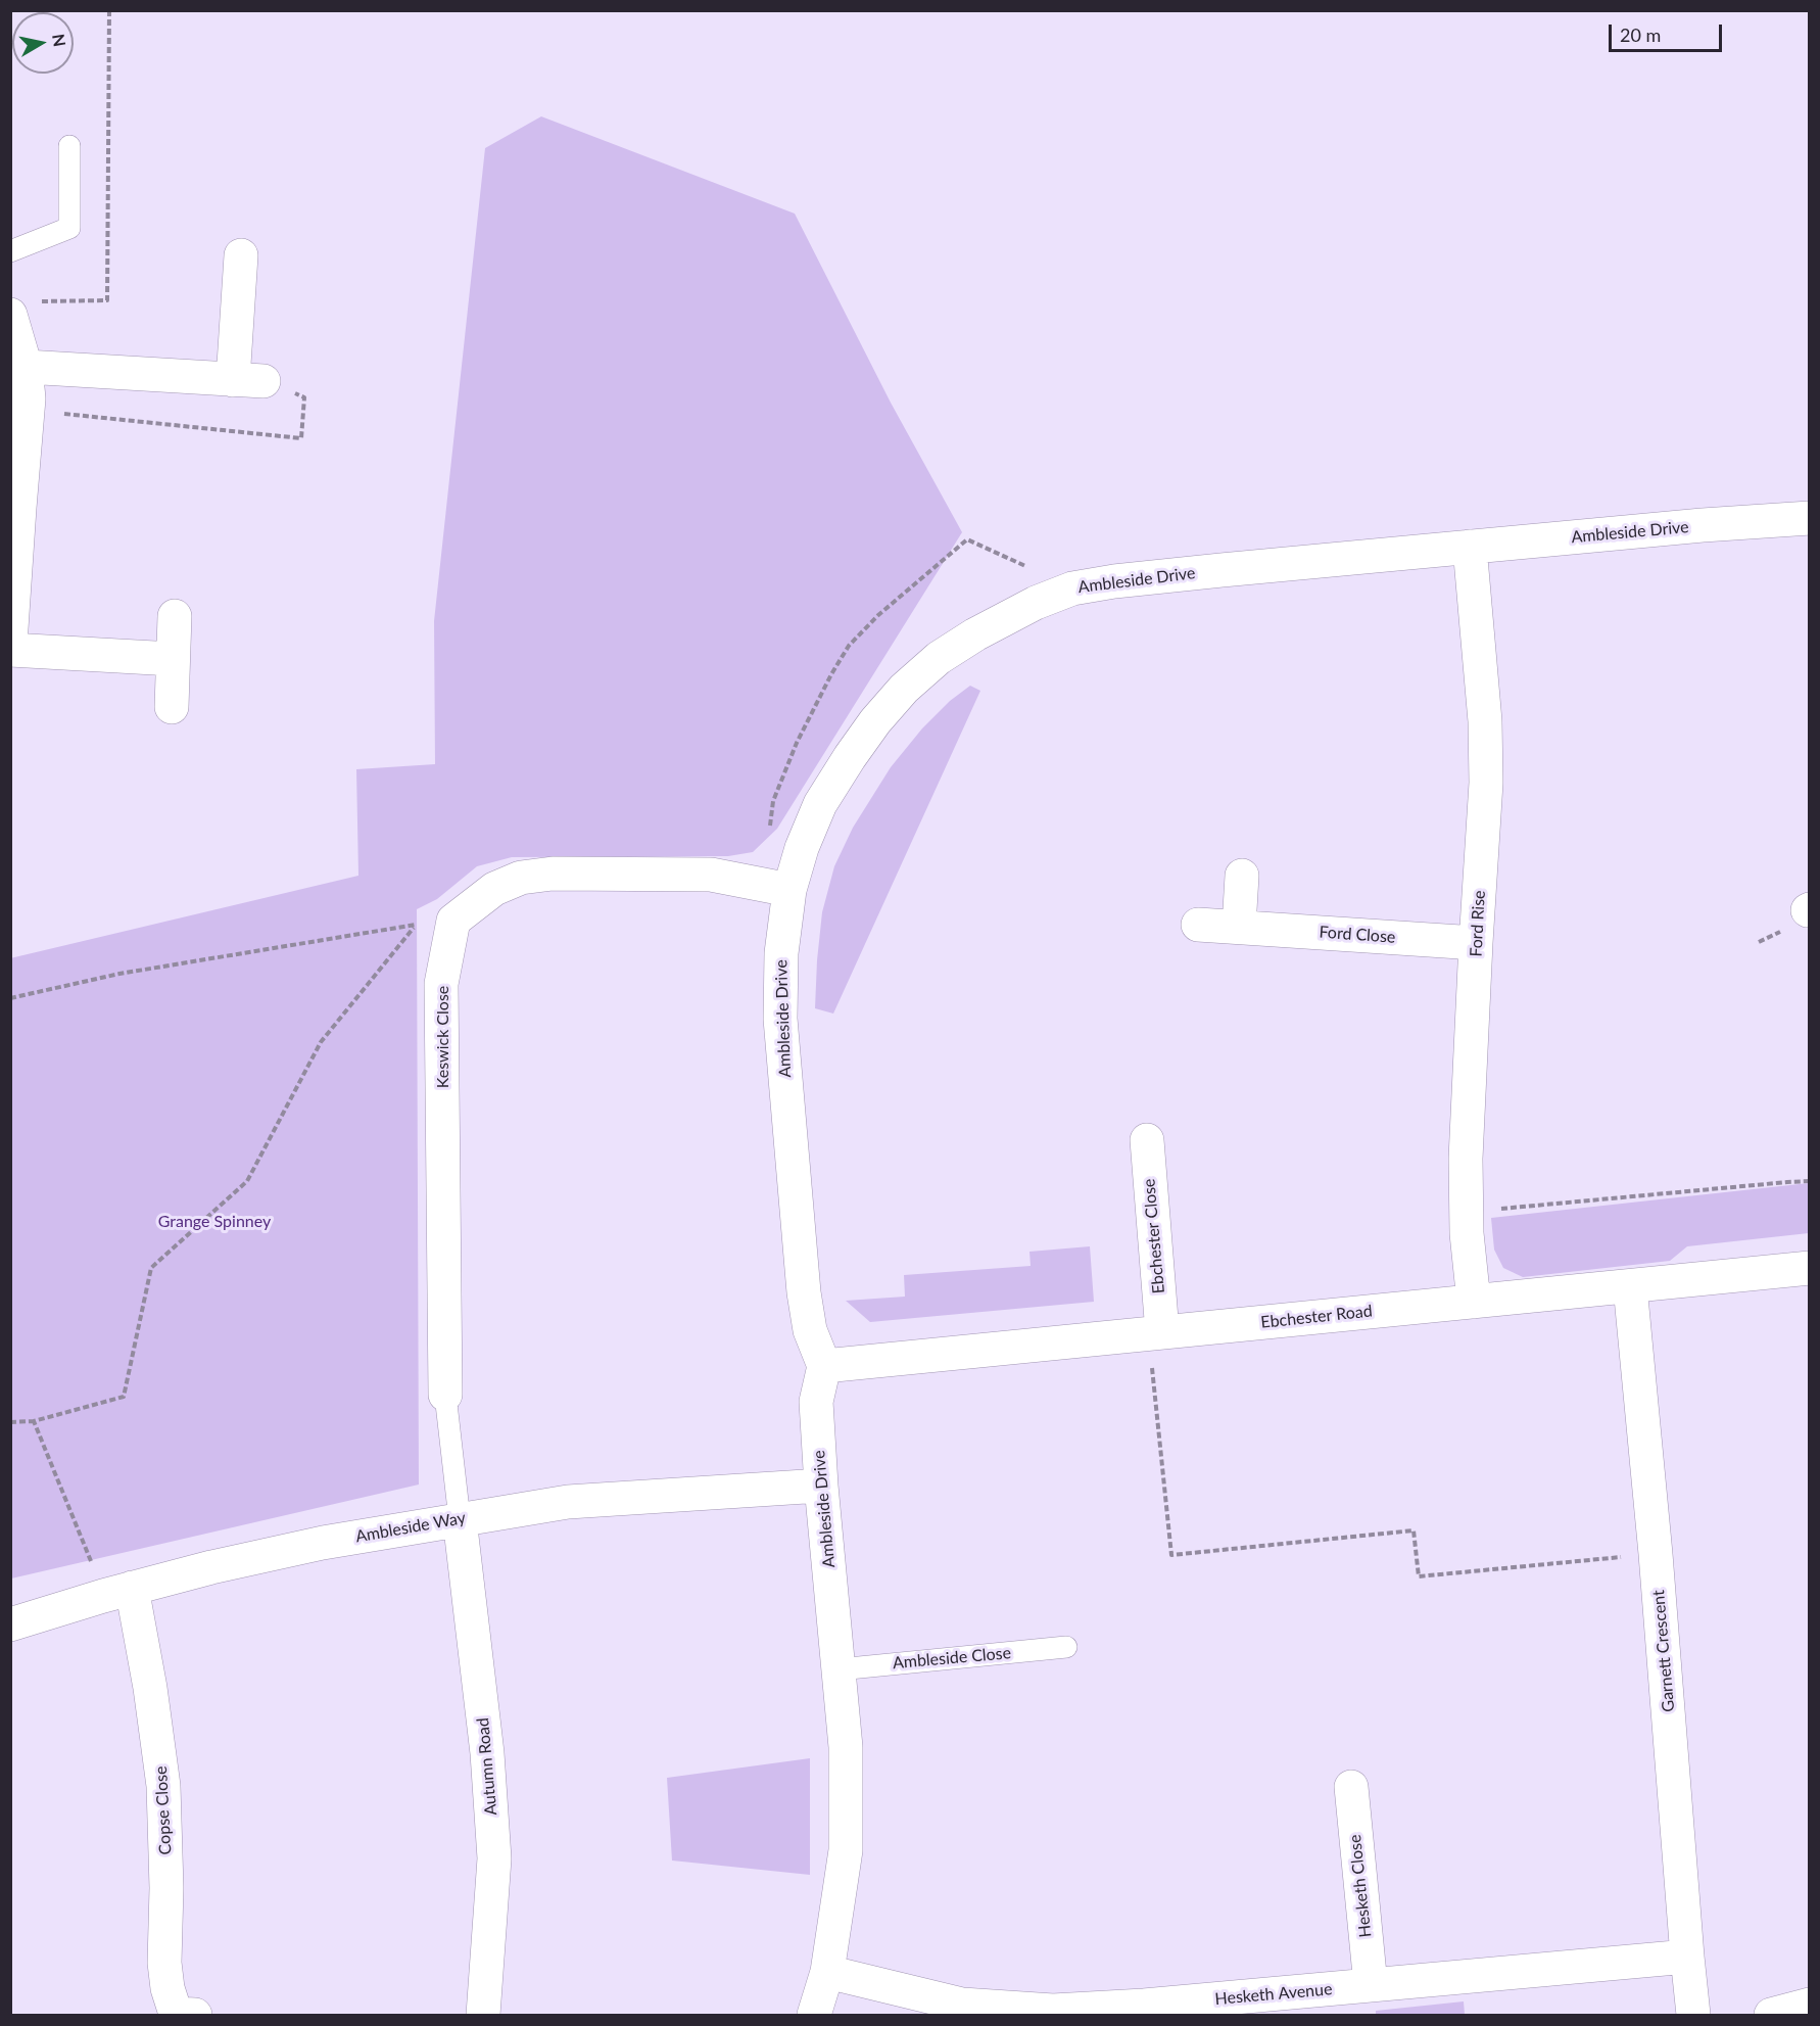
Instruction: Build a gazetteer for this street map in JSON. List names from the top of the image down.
{
  "streets": {
    "street": [
      "Ambleside Drive",
      "Ford Rise",
      "Ford Close",
      "Keswick Close",
      "Ebchester Close",
      "Ebchester Road",
      "Ambleside Way",
      "Garnett Crescent",
      "Autumn Road",
      "Copse Close",
      "Hesketh Close",
      "Hesketh Avenue"
    ],
    "lane": ["Ambleside Close"]
  },
  "crossings": [
    ["Ambleside Drive", "Ford Rise"],
    ["Ambleside Drive", "Ebchester Road"],
    ["Ambleside Drive", "Ambleside Way"],
    ["Ambleside Drive", "Ambleside Close"],
    ["Ambleside Drive", "Hesketh Avenue"],
    ["Ford Rise", "Ford Close"],
    ["Ford Rise", "Ebchester Road"],
    ["Ebchester Close", "Ebchester Road"],
    ["Ebchester Road", "Garnett Crescent"],
    ["Ambleside Way", "Autumn Road"],
    ["Ambleside Way", "Copse Close"],
    ["Garnett Crescent", "Hesketh Avenue"],
    ["Hesketh Close", "Hesketh Avenue"]
  ],
  "parks": ["Grange Spinney"],
  "scale_bar": "20 m",
  "north": "right"
}
